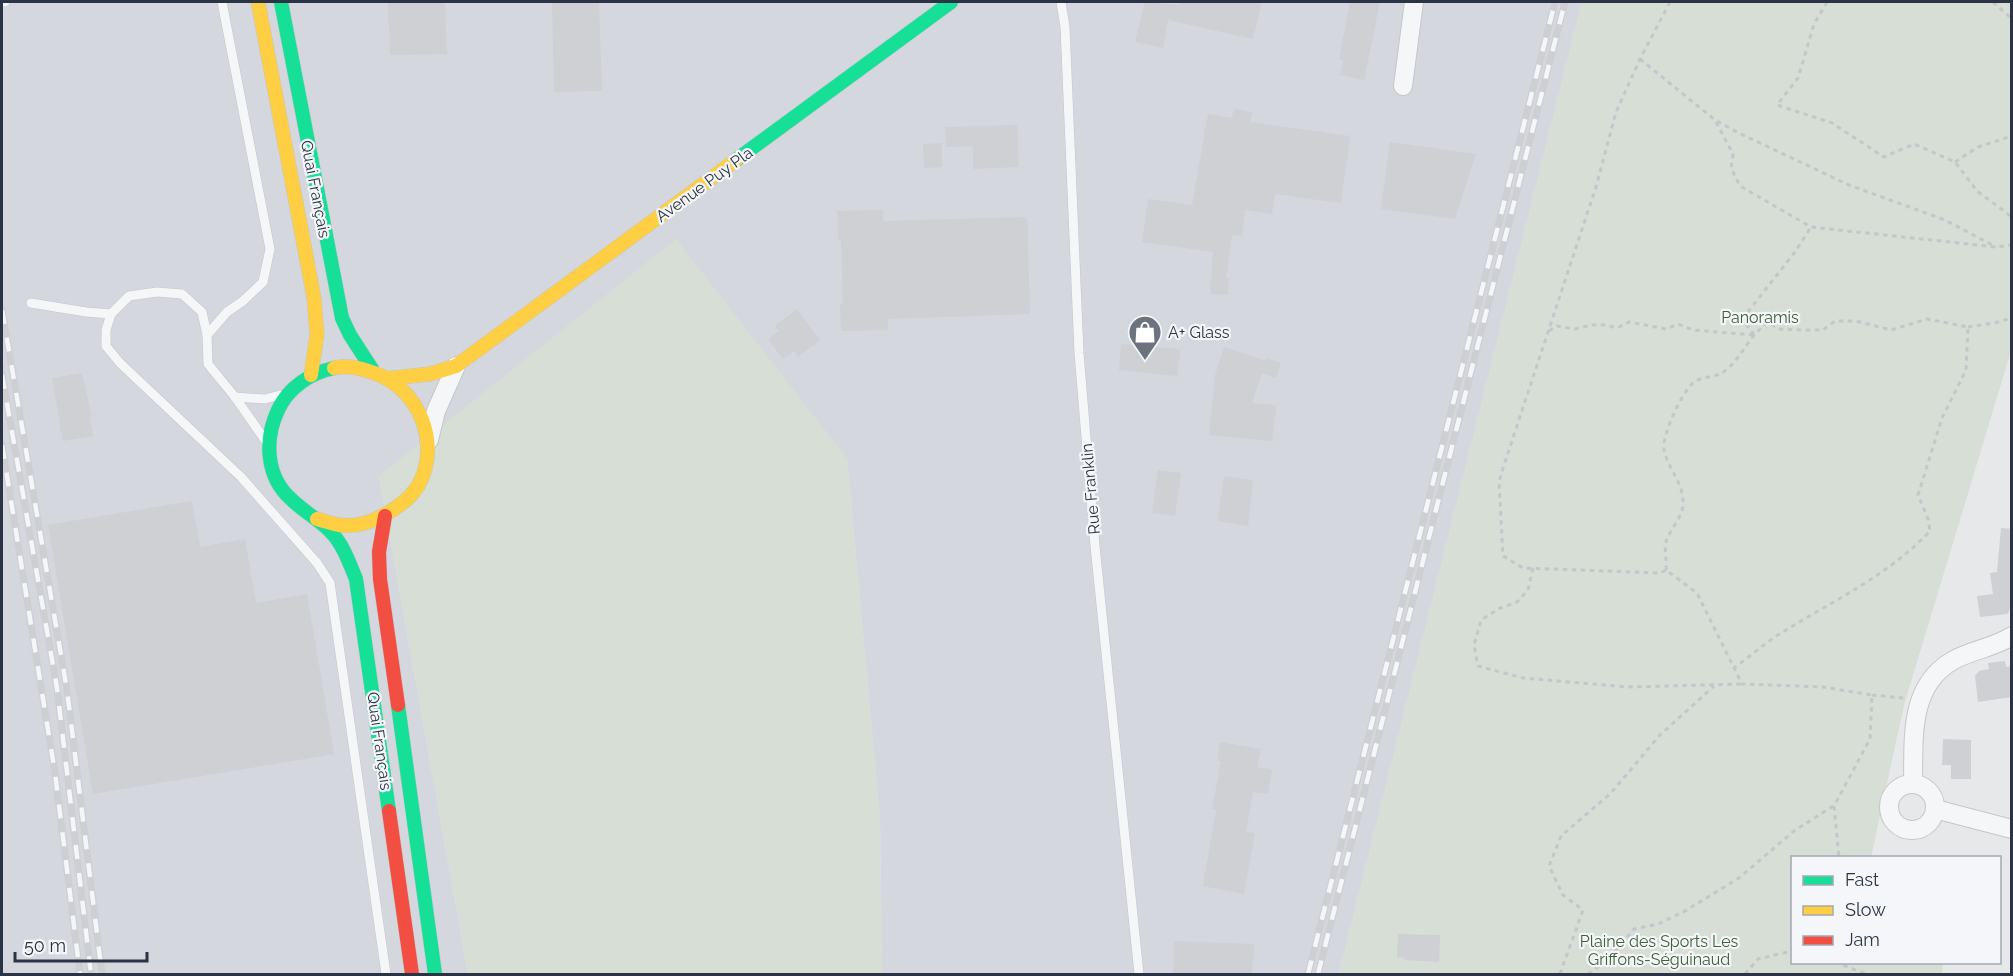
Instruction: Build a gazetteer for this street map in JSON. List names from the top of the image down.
{
  "streets": {
    "main road": ["Avenue Puy Pla", "Quai Français"],
    "lane": ["Rue Franklin"]
  },
  "crossings": [
    ["Avenue Puy Pla", "Quai Français"]
  ],
  "parks": ["Panoramis", "Plaine des Sports Les Griffons-Séguinaud"],
  "places": {
    "shop": ["A+ Glass"]
  },
  "legend": ["Fast", "Slow", "Jam"],
  "scale_bar": "50 m"
}
